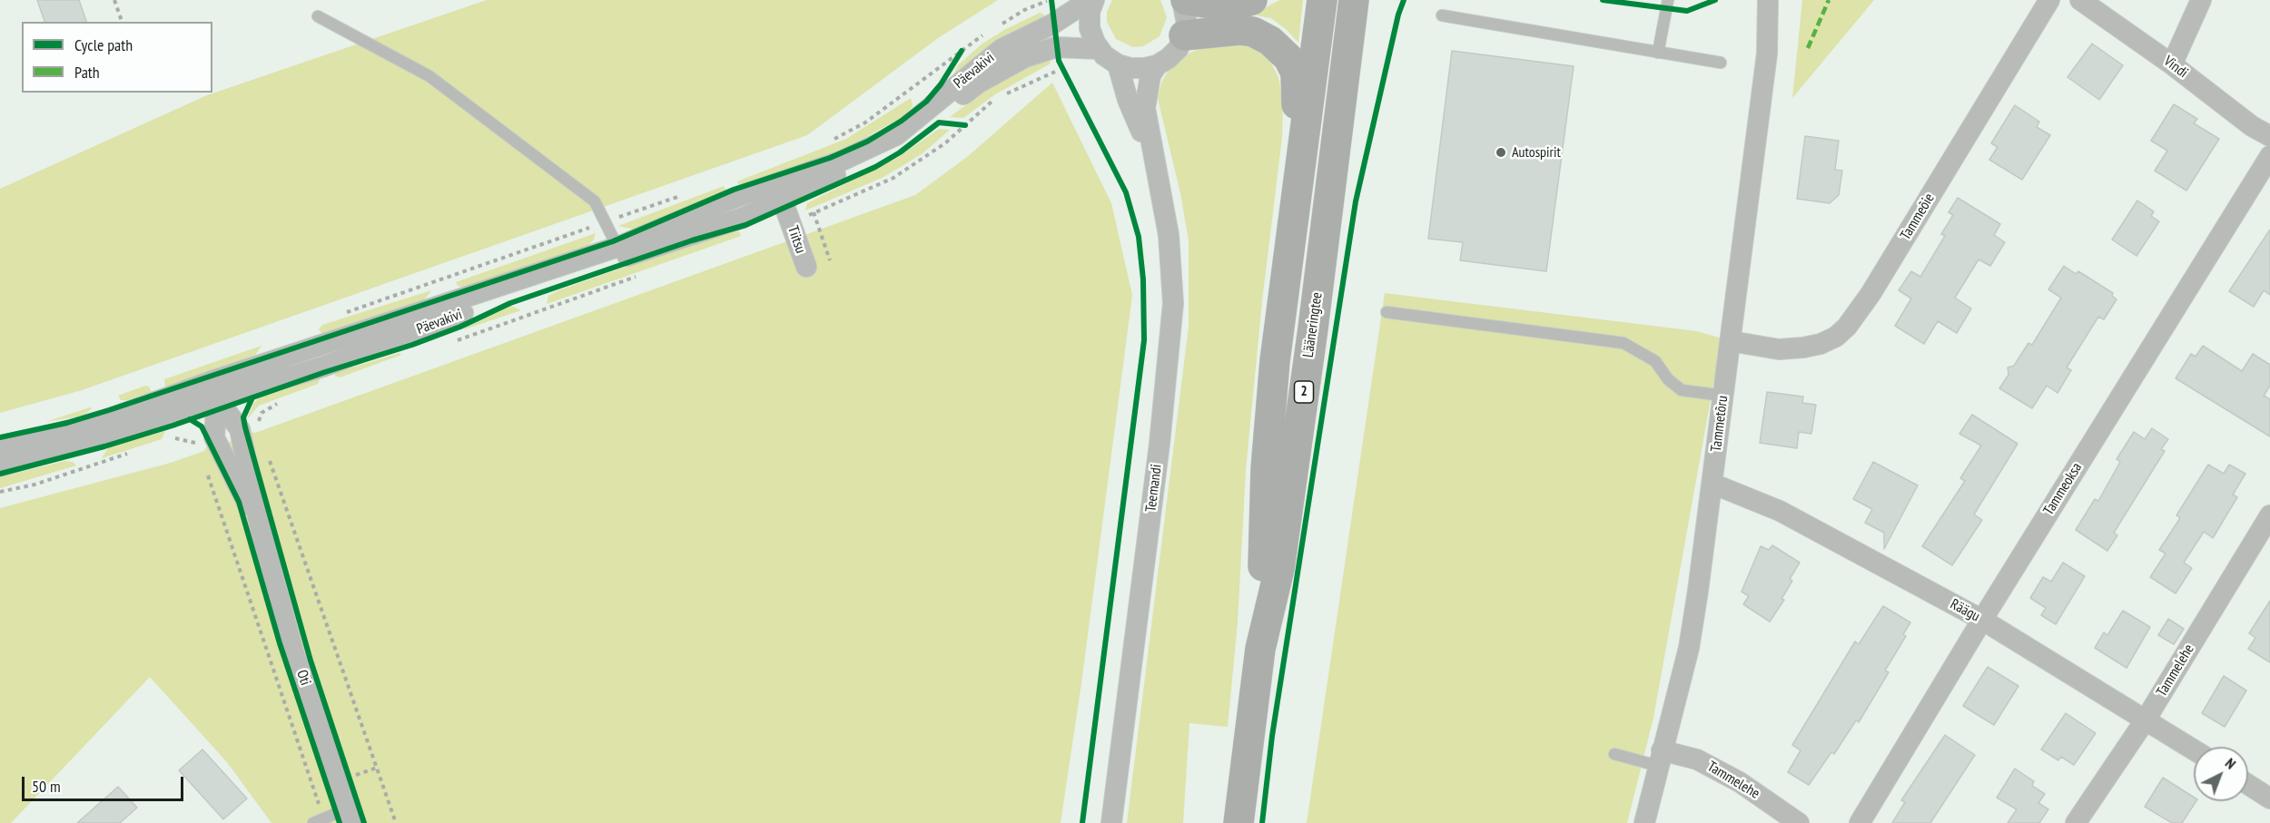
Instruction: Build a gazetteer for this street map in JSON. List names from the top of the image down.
{
  "streets": {
    "highway": ["Lääneringtee", "2"],
    "street": [
      "Vindi",
      "Päevakivi",
      "Tammeõie",
      "Tiitsu",
      "Tammetõru",
      "Teemandi",
      "Tammeoksa",
      "Räägu",
      "Tammelehe",
      "Oti"
    ]
  },
  "crossings": [
    ["Päevakivi", "Tiitsu"],
    ["Päevakivi", "Oti"],
    ["Tammeõie", "Tammetõru"],
    ["Tammetõru", "Räägu"],
    ["Tammetõru", "Tammelehe"],
    ["Tammeoksa", "Räägu"],
    ["Räägu", "Tammelehe"]
  ],
  "places": ["Autospirit"],
  "legend": ["Cycle path", "Path"],
  "scale_bar": "50 m",
  "north": "top right"
}
